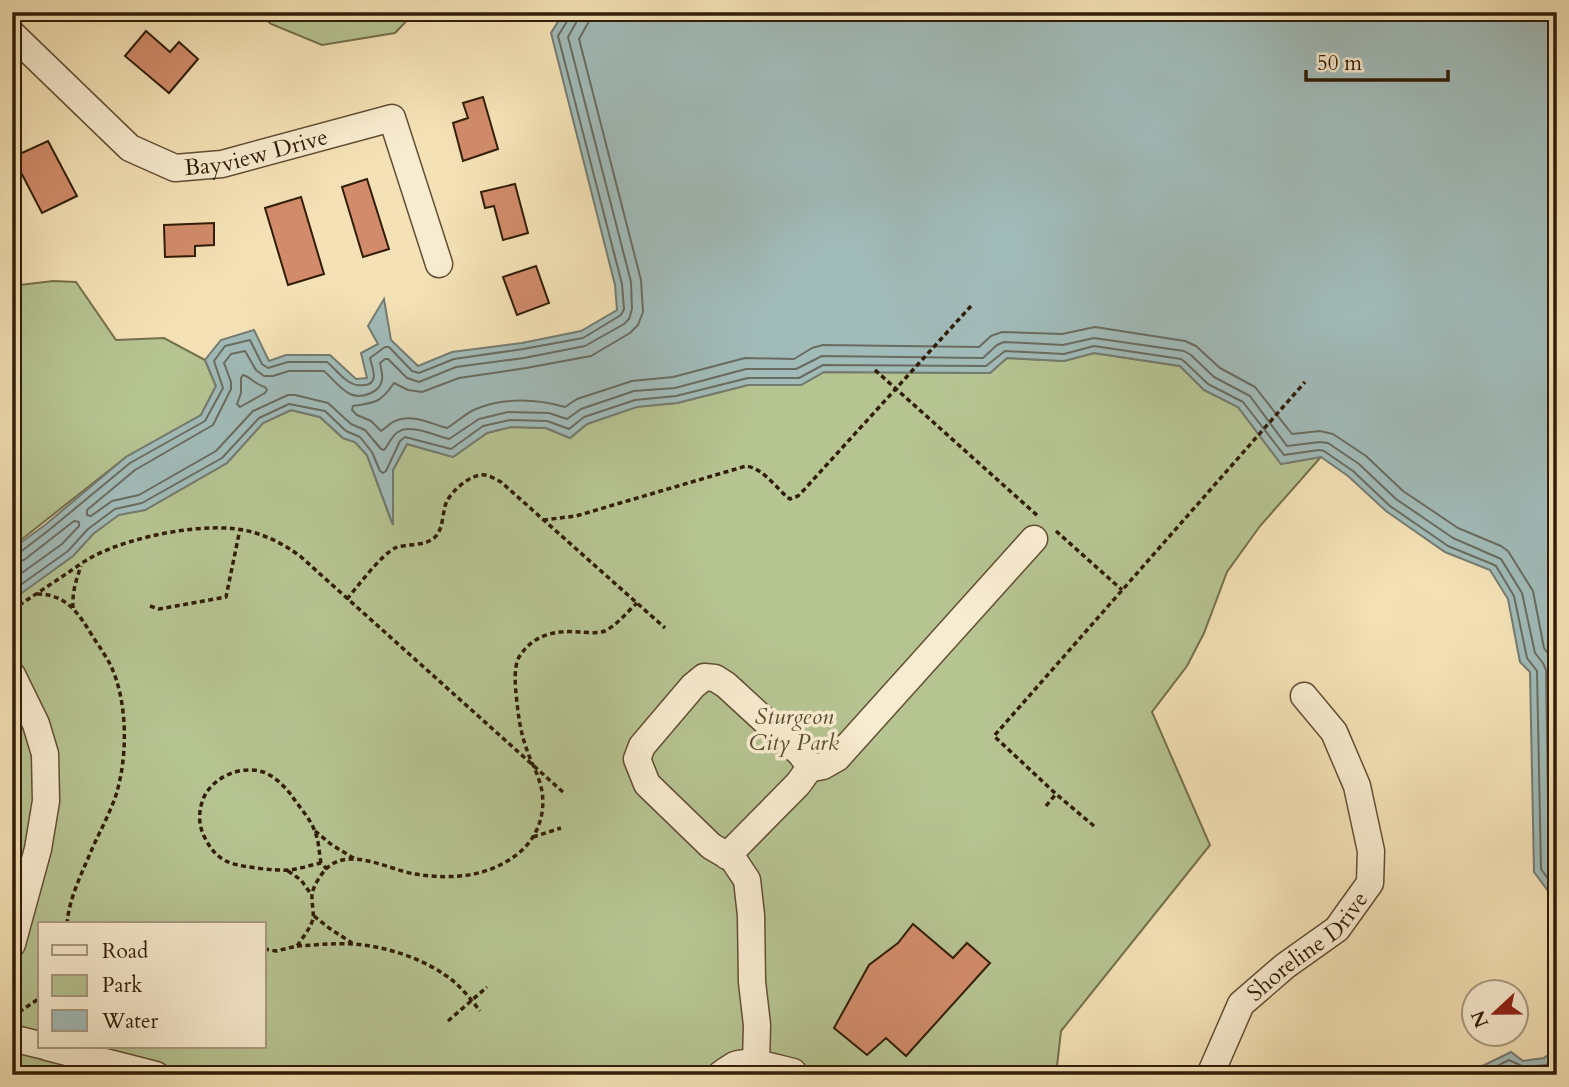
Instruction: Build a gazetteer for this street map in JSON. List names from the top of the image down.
{
  "streets": {
    "street": ["Bayview Drive", "Shoreline Drive"]
  },
  "parks": ["Sturgeon City Park"],
  "legend": ["Road", "Park", "Water"],
  "scale_bar": "50 m",
  "north": "left"
}
